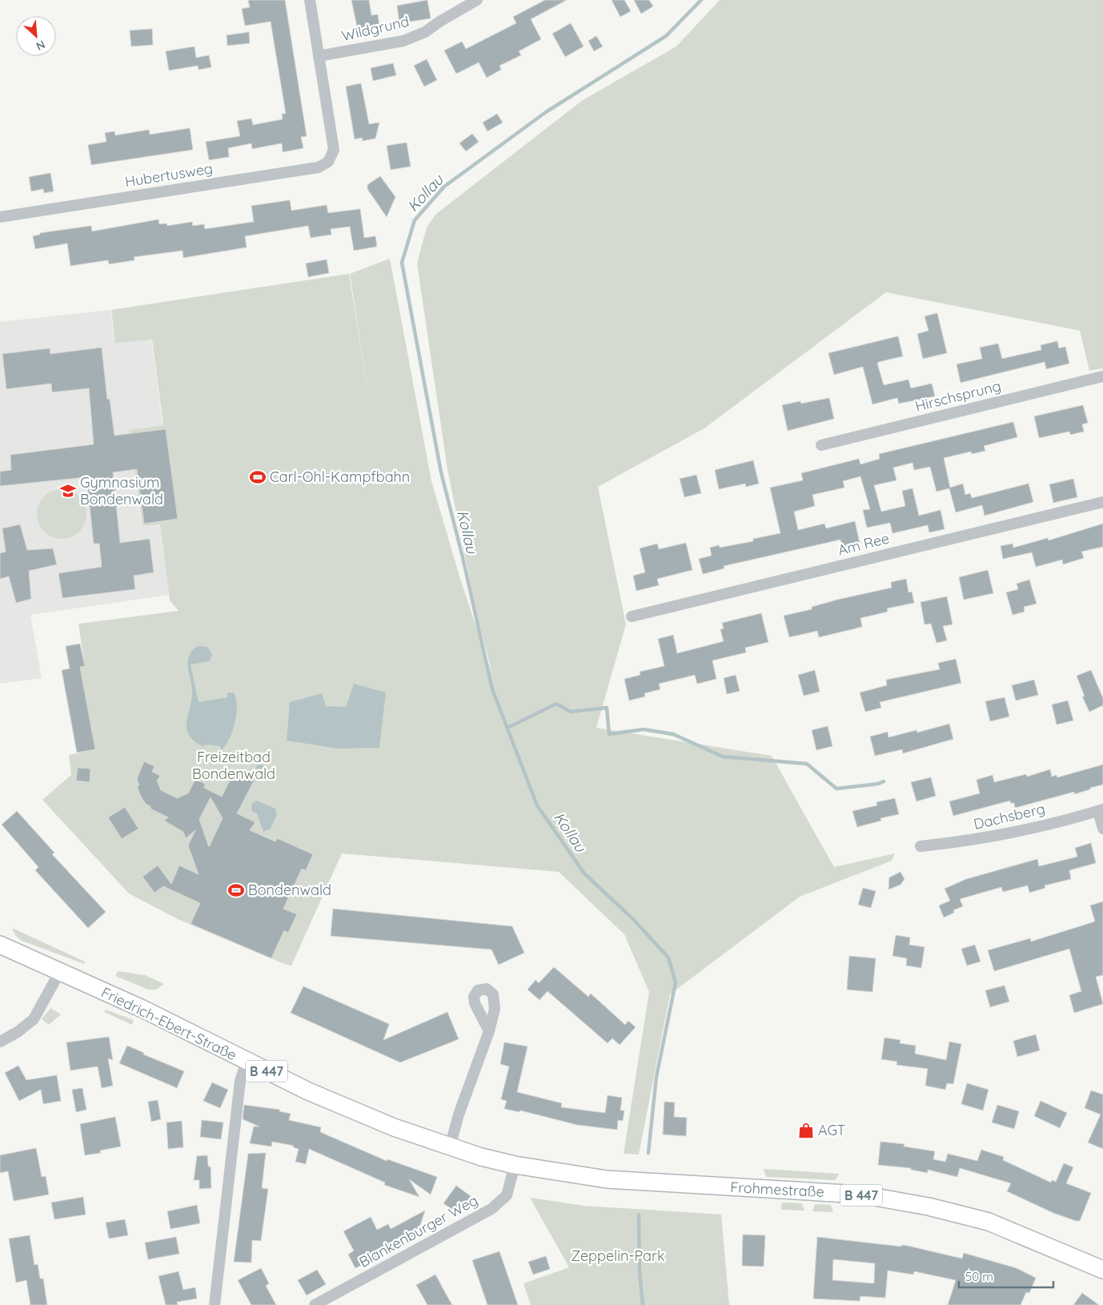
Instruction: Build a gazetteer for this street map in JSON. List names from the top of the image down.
{
  "streets": {
    "main road": ["Friedrich-Ebert-Straße", "B 447", "Frohmestraße"],
    "street": [
      "Wildgrund",
      "Hubertusweg",
      "Hirschsprung",
      "Am Ree",
      "Dachsberg",
      "Blankenburger Weg"
    ]
  },
  "crossings": [
    ["Wildgrund", "Hubertusweg"],
    ["Friedrich-Ebert-Straße", "Frohmestraße"],
    ["Friedrich-Ebert-Straße", "Blankenburger Weg"]
  ],
  "water": ["Kollau"],
  "parks": ["Freizeitbad Bondenwald", "Zeppelin-Park"],
  "places": {
    "sports": ["Carl-Ohl-Kampfbahn", "Bondenwald"],
    "school or university": ["Gymnasium Bondenwald"],
    "shop": ["AGT"]
  },
  "scale_bar": "50 m",
  "north": "bottom right"
}
